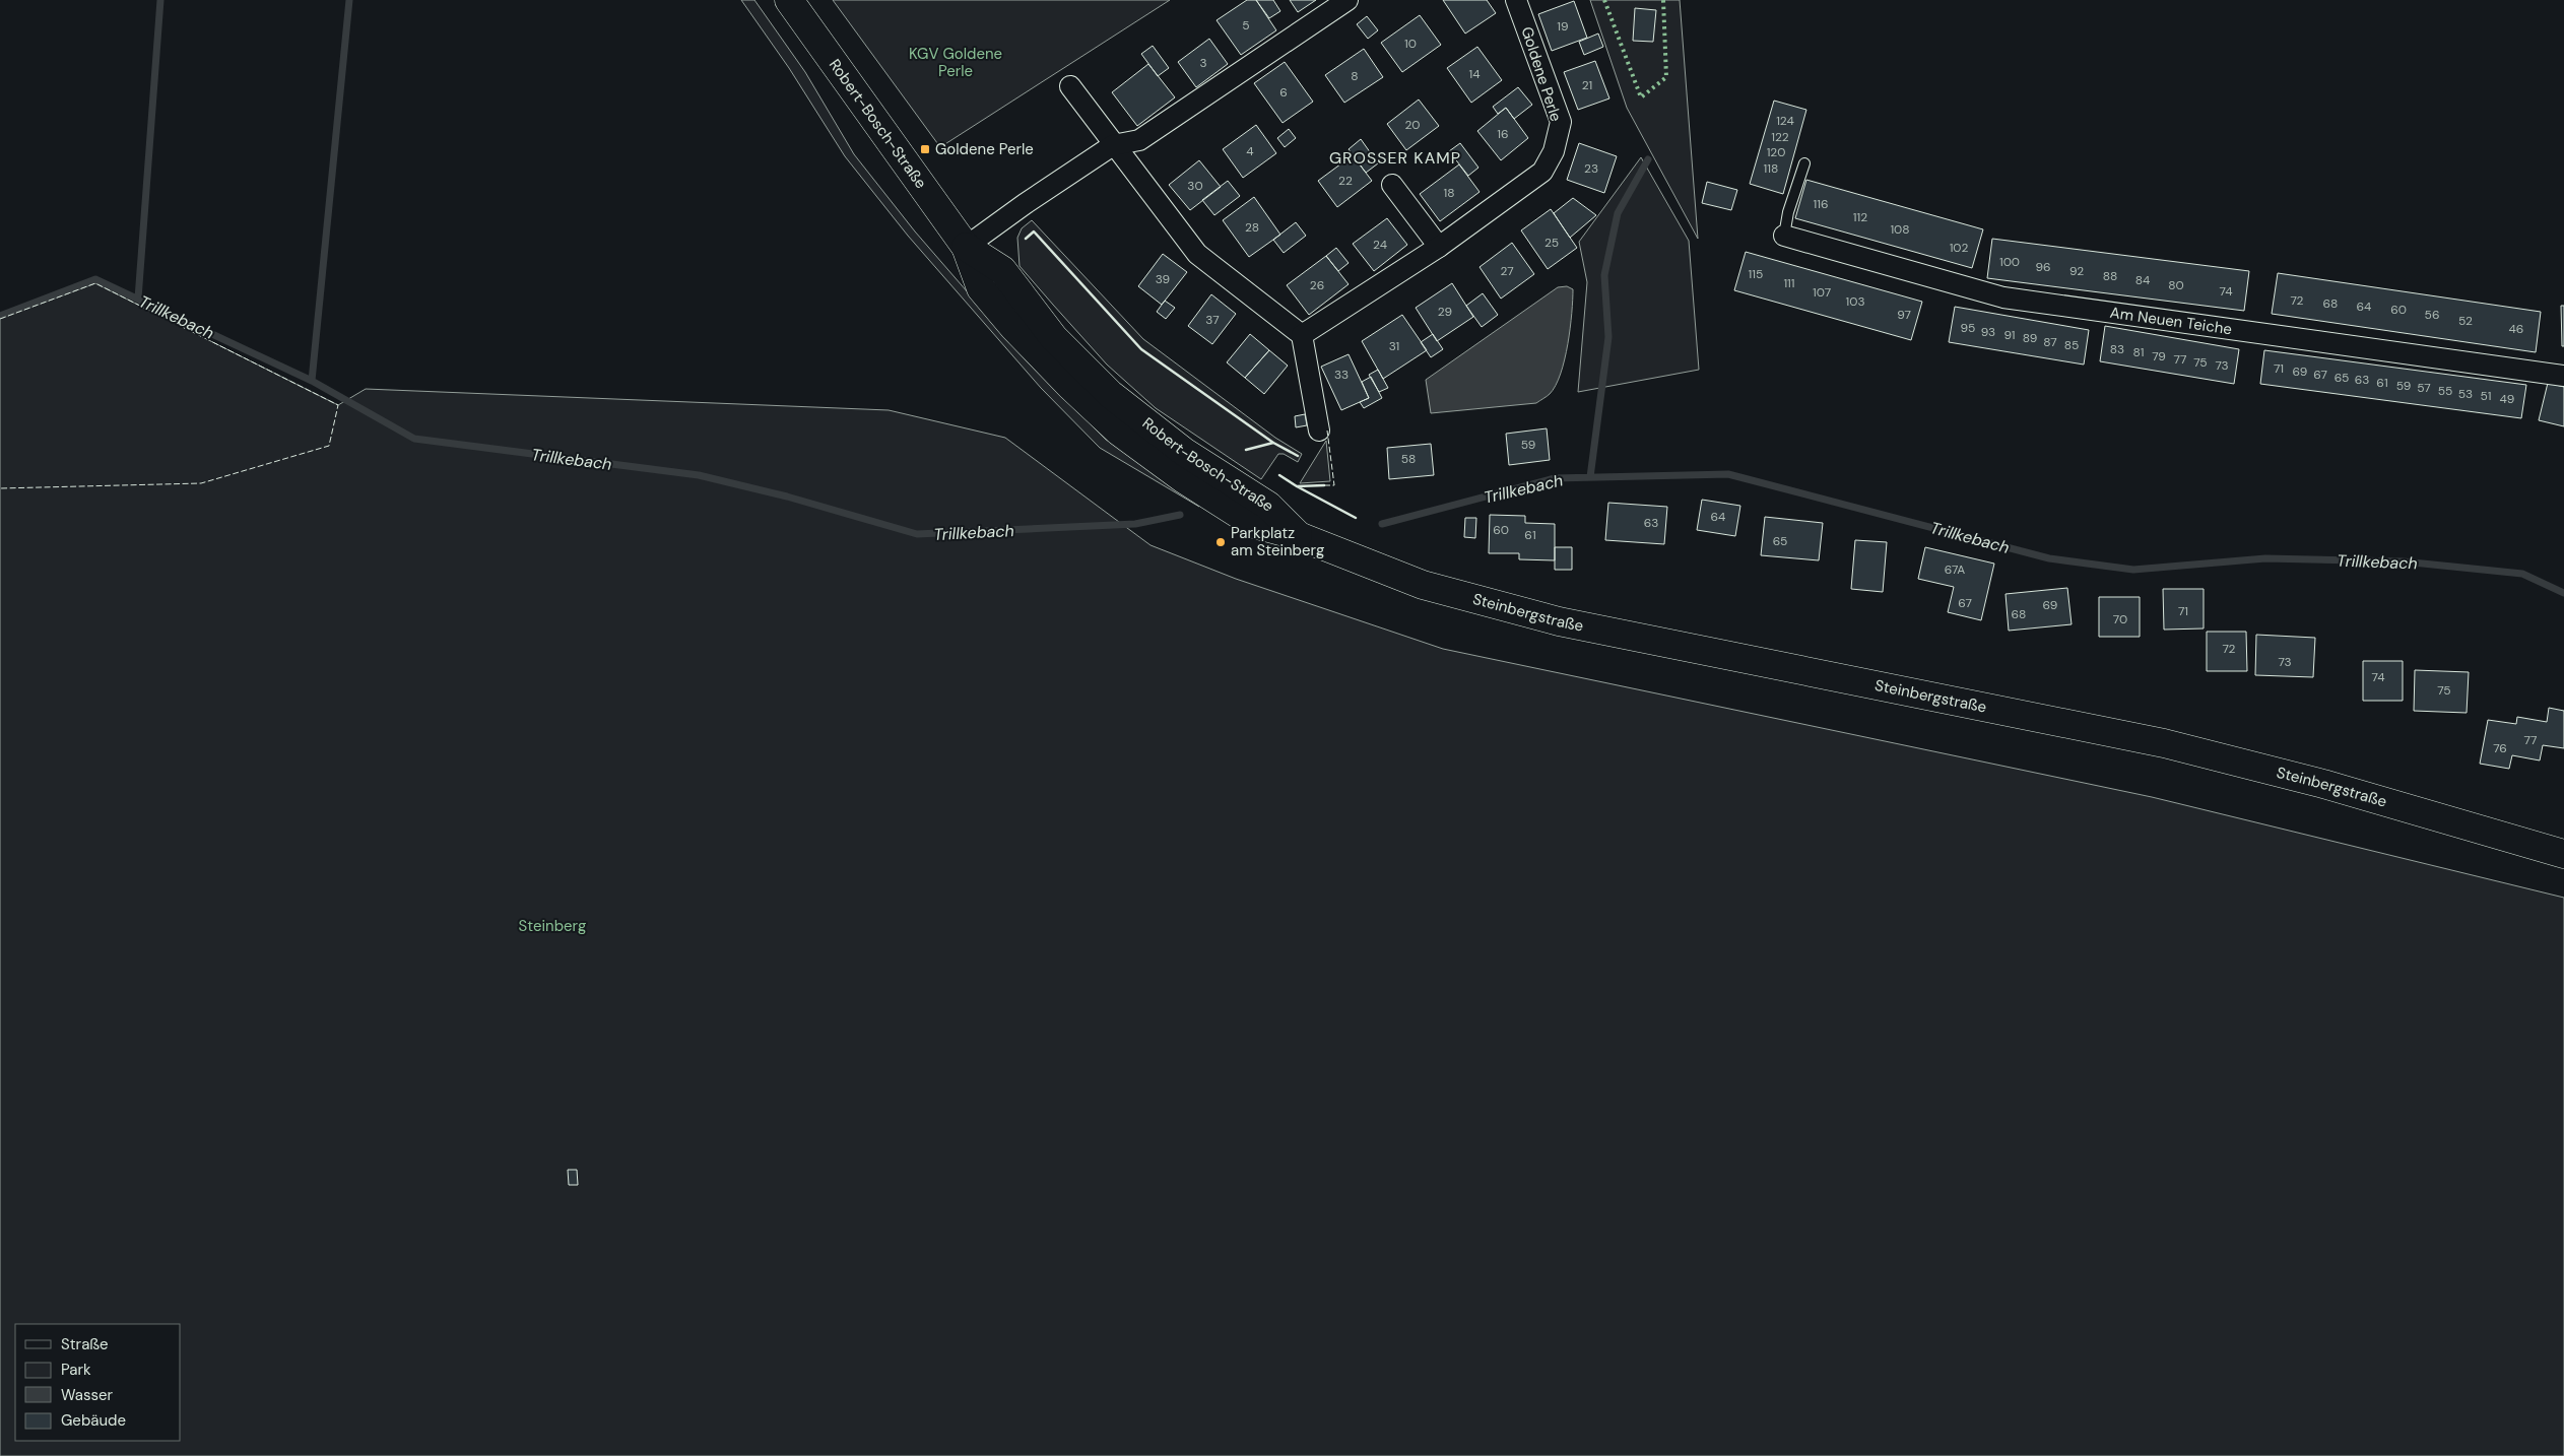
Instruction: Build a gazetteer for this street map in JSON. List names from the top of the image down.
{
  "streets": {
    "main road": ["Robert-Bosch-Straße", "Steinbergstraße"],
    "street": ["Goldene Perle", "Am Neuen Teiche"]
  },
  "crossings": [
    ["Robert-Bosch-Straße", "Steinbergstraße"]
  ],
  "districts": ["GROSSER KAMP"],
  "water": ["Trillkebach"],
  "parks": ["KGV Goldene Perle", "Steinberg"],
  "places": {
    "transit": ["Goldene Perle"],
    "other": ["Parkplatz am Steinberg"]
  },
  "house_numbers": [
    "5",
    "19",
    "10",
    "3",
    "14",
    "8",
    "21",
    "6",
    "124",
    "20",
    "16",
    "122",
    "4",
    "120",
    "23",
    "118",
    "22",
    "30",
    "18",
    "116",
    "112",
    "28",
    "108",
    "25",
    "24",
    "102",
    "100",
    "96",
    "27",
    "92",
    "115",
    "88",
    "39",
    "84",
    "111",
    "26",
    "80",
    "74",
    "107",
    "72",
    "103",
    "68",
    "64",
    "60",
    "29",
    "97",
    "56",
    "37",
    "52",
    "95",
    "46",
    "93",
    "91",
    "89",
    "87",
    "85",
    "31",
    "83",
    "81",
    "79",
    "77",
    "75",
    "73",
    "71",
    "69",
    "33",
    "67",
    "65",
    "63",
    "61",
    "59",
    "57",
    "55",
    "53",
    "51",
    "49",
    "59",
    "58",
    "64",
    "63",
    "60",
    "61",
    "65",
    "67A",
    "67",
    "69",
    "71",
    "68",
    "70",
    "72",
    "73",
    "74",
    "75",
    "77",
    "76"
  ],
  "legend": [
    "Straße",
    "Park",
    "Wasser",
    "Gebäude"
  ]
}
